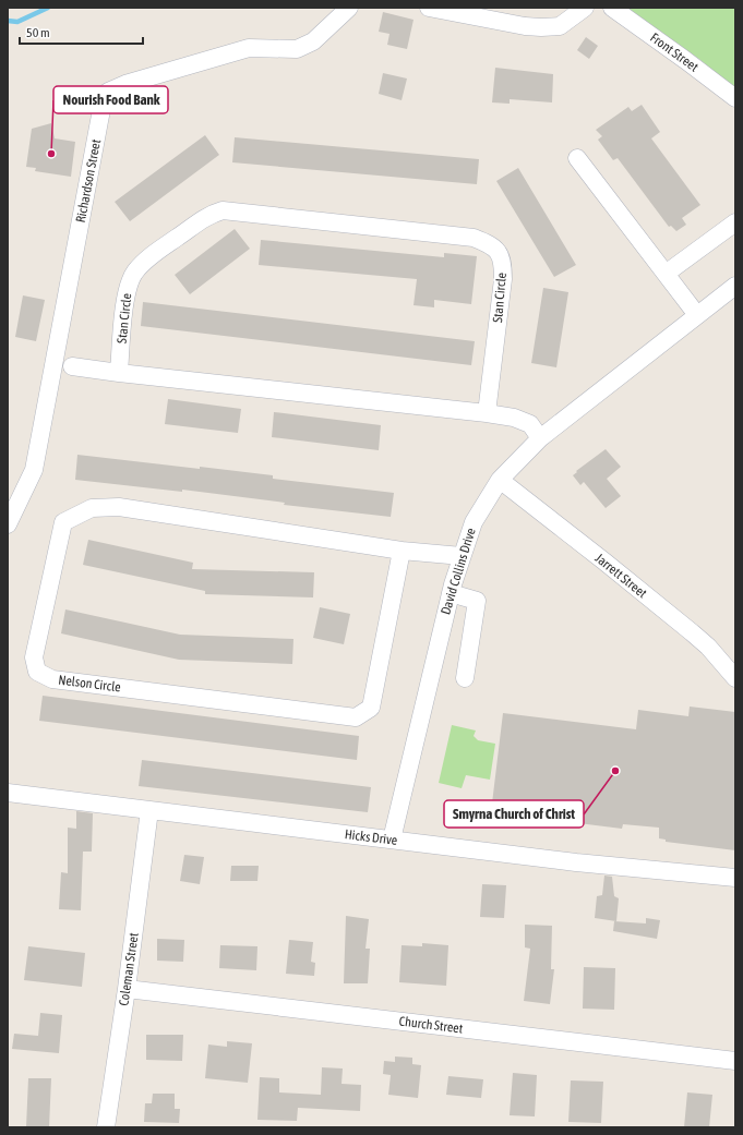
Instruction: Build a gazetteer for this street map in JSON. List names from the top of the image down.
{
  "streets": {
    "street": [
      "Front Street",
      "Richardson Street",
      "Stan Circle",
      "David Collins Drive",
      "Jarrett Street",
      "Nelson Circle",
      "Hicks Drive",
      "Coleman Street",
      "Church Street"
    ]
  },
  "crossings": [
    ["David Collins Drive", "Jarrett Street"],
    ["David Collins Drive", "Nelson Circle"],
    ["David Collins Drive", "Hicks Drive"],
    ["Hicks Drive", "Coleman Street"],
    ["Coleman Street", "Church Street"]
  ],
  "places": ["Nourish Food Bank", "Smyrna Church of Christ"],
  "scale_bar": "50 m"
}
